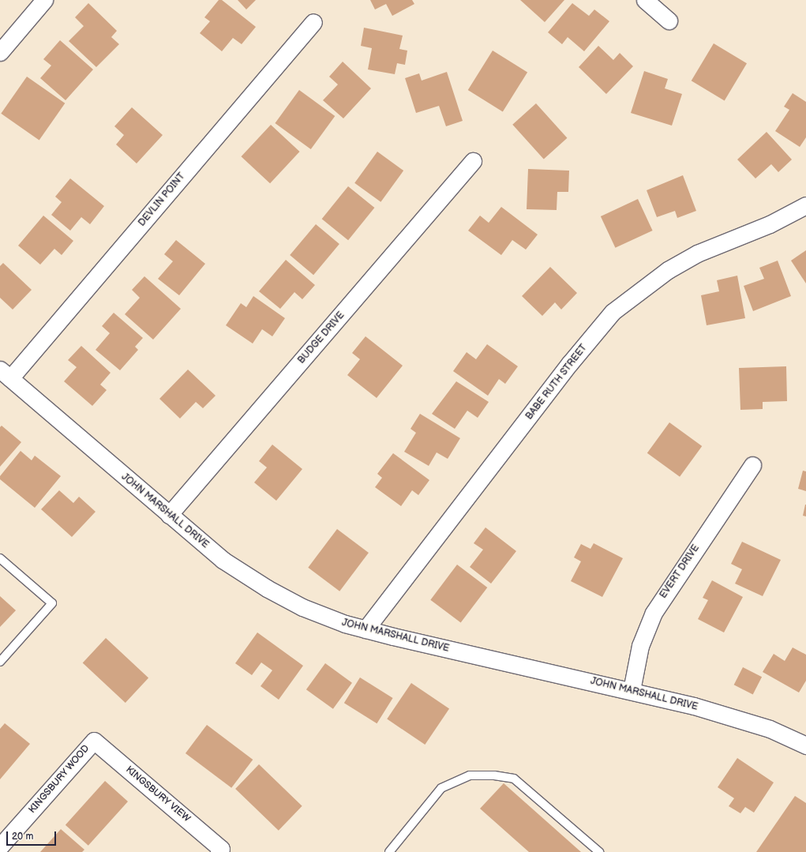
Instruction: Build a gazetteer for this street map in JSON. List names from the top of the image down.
{
  "streets": {
    "street": [
      "DEVLIN POINT",
      "BUDGE DRIVE",
      "BABE RUTH STREET",
      "JOHN MARSHALL DRIVE",
      "EVERT DRIVE",
      "KINGSBURY WOOD",
      "KINGSBURY VIEW"
    ]
  },
  "crossings": [
    ["DEVLIN POINT", "JOHN MARSHALL DRIVE"],
    ["BUDGE DRIVE", "JOHN MARSHALL DRIVE"],
    ["BABE RUTH STREET", "JOHN MARSHALL DRIVE"],
    ["JOHN MARSHALL DRIVE", "EVERT DRIVE"],
    ["KINGSBURY WOOD", "KINGSBURY VIEW"]
  ],
  "scale_bar": "20 m"
}
